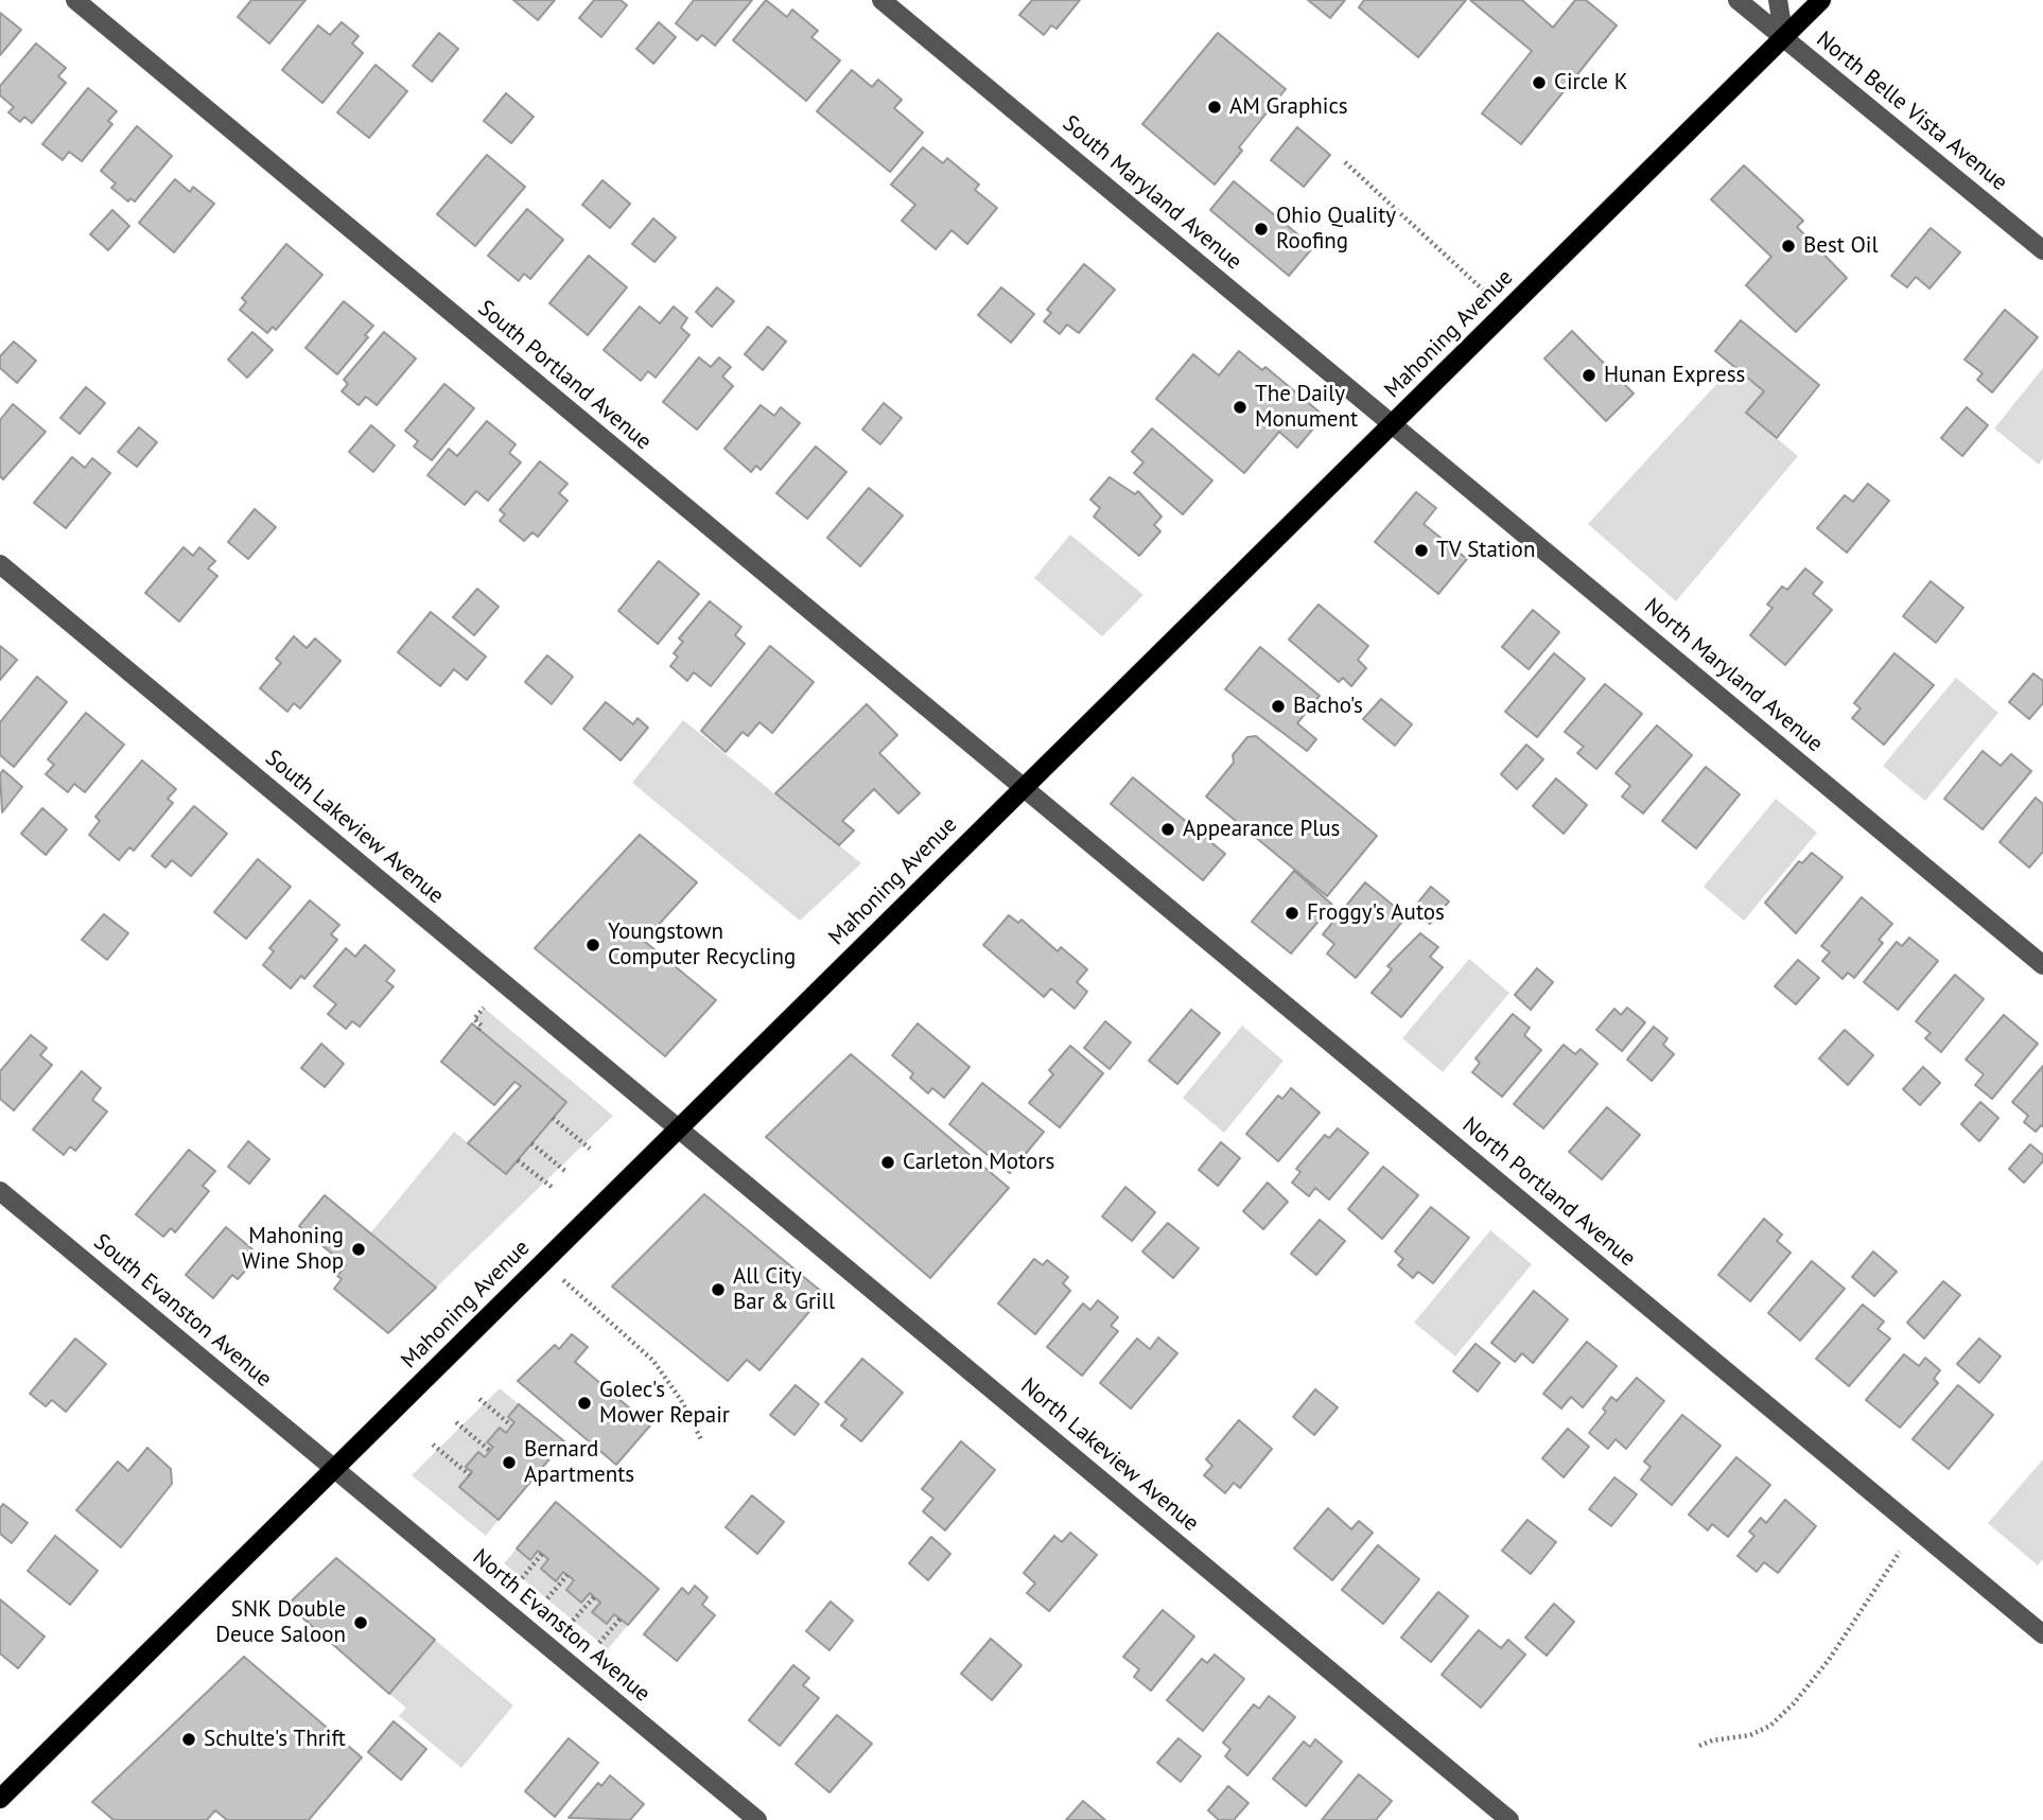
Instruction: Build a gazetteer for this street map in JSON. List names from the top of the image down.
{
  "streets": {
    "main road": ["Mahoning Avenue"],
    "street": [
      "North Belle Vista Avenue",
      "South Maryland Avenue",
      "South Portland Avenue",
      "North Maryland Avenue",
      "South Lakeview Avenue",
      "North Portland Avenue",
      "South Evanston Avenue",
      "North Lakeview Avenue",
      "North Evanston Avenue"
    ]
  },
  "crossings": [
    ["North Belle Vista Avenue", "Mahoning Avenue"],
    ["South Maryland Avenue", "Mahoning Avenue"],
    ["South Maryland Avenue", "North Maryland Avenue"],
    ["Mahoning Avenue", "South Portland Avenue"],
    ["Mahoning Avenue", "North Maryland Avenue"],
    ["Mahoning Avenue", "South Lakeview Avenue"],
    ["Mahoning Avenue", "North Portland Avenue"],
    ["Mahoning Avenue", "South Evanston Avenue"],
    ["Mahoning Avenue", "North Lakeview Avenue"],
    ["Mahoning Avenue", "North Evanston Avenue"],
    ["South Portland Avenue", "North Portland Avenue"],
    ["South Lakeview Avenue", "North Lakeview Avenue"],
    ["South Evanston Avenue", "North Evanston Avenue"]
  ],
  "places": [
    "Circle K",
    "AM Graphics",
    "Ohio Quality Roofing",
    "Best Oil",
    "Hunan Express",
    "The Daily Monument",
    "TV Station",
    "Bacho's",
    "Appearance Plus",
    "Froggy's Autos",
    "Youngstown Computer Recycling",
    "Carleton Motors",
    "Mahoning Wine Shop",
    "All City Bar & Grill",
    "Golec's Mower Repair",
    "Bernard Apartments",
    "SNK Double Deuce Saloon",
    "Schulte's Thrift"
  ]
}
